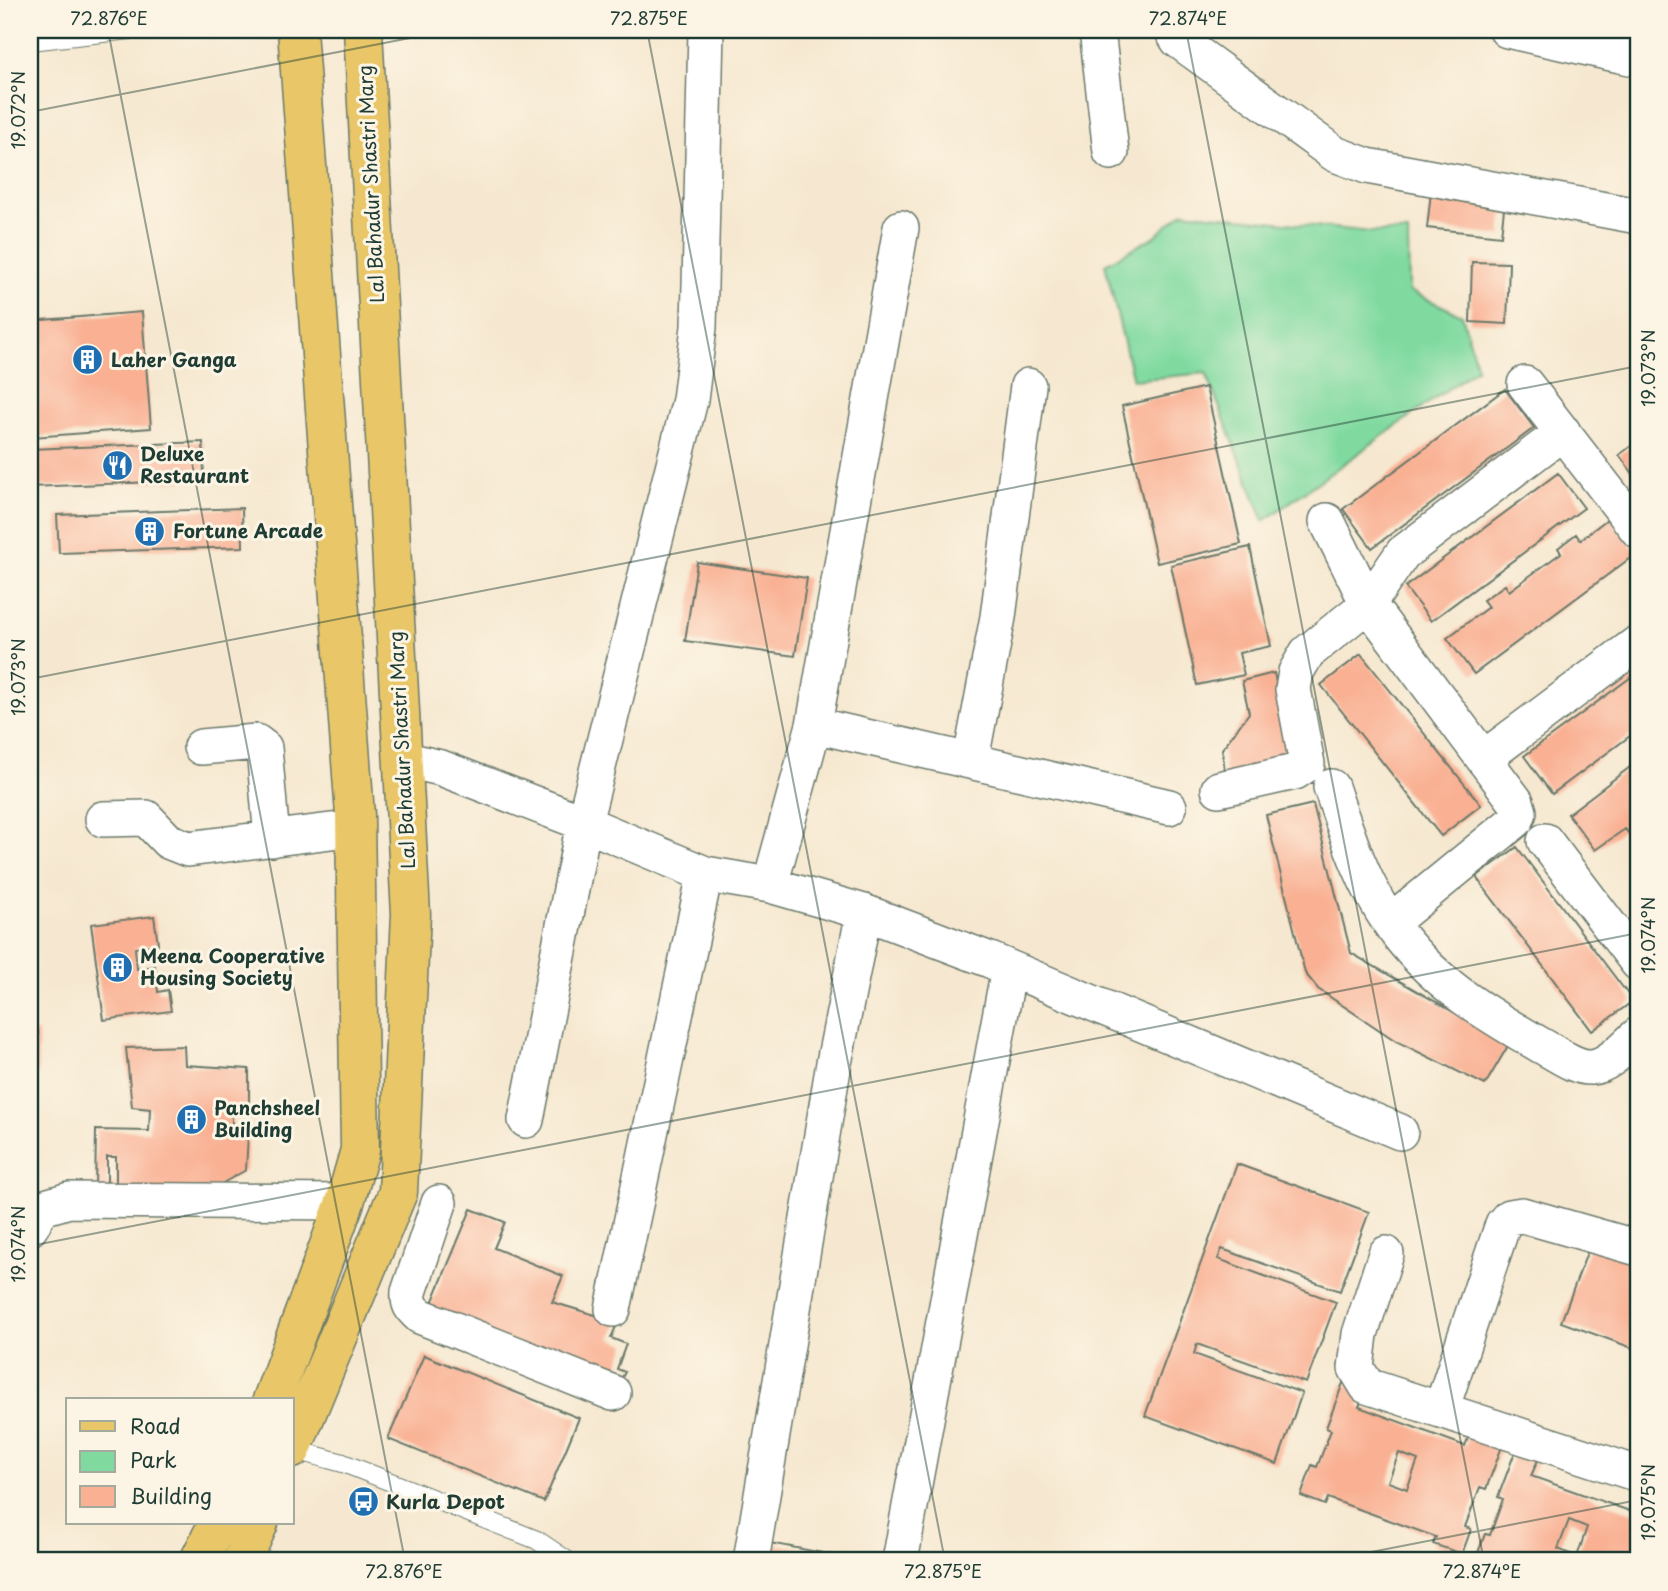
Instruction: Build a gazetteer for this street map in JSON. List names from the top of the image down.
{
  "streets": {
    "main road": ["Lal Bahadur Shastri Marg"]
  },
  "places": {
    "building": [
      "Laher Ganga",
      "Fortune Arcade",
      "Meena Cooperative Housing Society",
      "Panchsheel Building"
    ],
    "restaurant": ["Deluxe Restaurant"],
    "bus stop": ["Kurla Depot"]
  },
  "legend": ["Road", "Park", "Building"],
  "coordinates": [
    "72.876°E",
    "72.875°E",
    "72.874°E",
    "19.072°N",
    "19.073°N",
    "19.074°N",
    "19.075°N"
  ]
}
